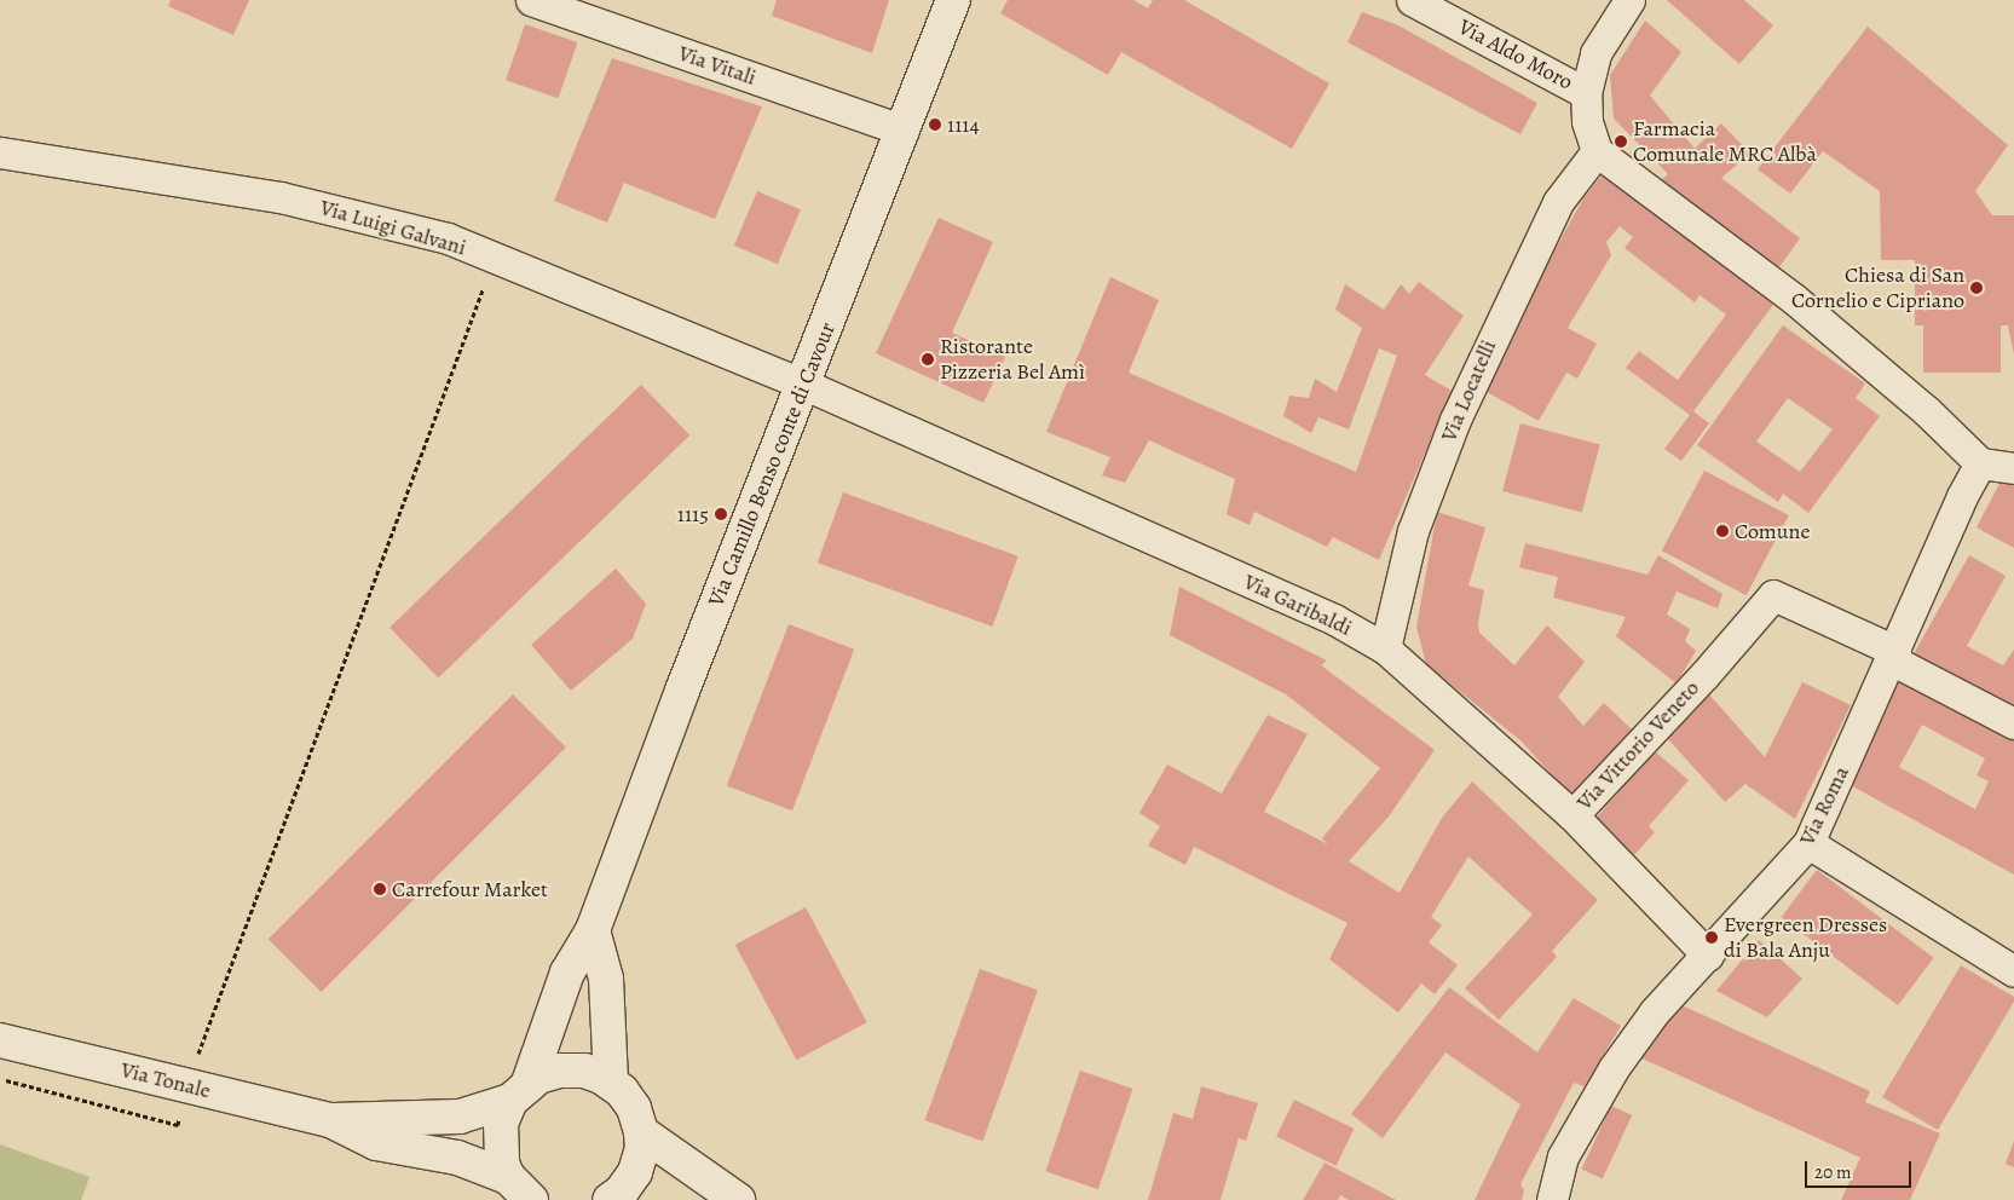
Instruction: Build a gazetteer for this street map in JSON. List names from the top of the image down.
{
  "streets": {
    "street": [
      "Via Aldo Moro",
      "Via Vitali",
      "Via Luigi Galvani",
      "Via Locatelli",
      "Via Camillo Benso conte di Cavour",
      "Via Garibaldi",
      "Via Vittorio Veneto",
      "Via Roma",
      "Via Tonale"
    ]
  },
  "crossings": [
    ["Via Vitali", "Via Camillo Benso conte di Cavour"],
    ["Via Luigi Galvani", "Via Camillo Benso conte di Cavour"],
    ["Via Luigi Galvani", "Via Garibaldi"],
    ["Via Locatelli", "Via Garibaldi"],
    ["Via Camillo Benso conte di Cavour", "Via Garibaldi"],
    ["Via Camillo Benso conte di Cavour", "Via Tonale"],
    ["Via Garibaldi", "Via Vittorio Veneto"],
    ["Via Garibaldi", "Via Roma"],
    ["Via Vittorio Veneto", "Via Roma"]
  ],
  "places": [
    "1114",
    "Farmacia Comunale MRC Albà",
    "Chiesa di San Cornelio e Cipriano",
    "Ristorante Pizzeria Bel Amì",
    "1115",
    "Comune",
    "Carrefour Market",
    "Evergreen Dresses di Bala Anju"
  ],
  "scale_bar": "20 m"
}
